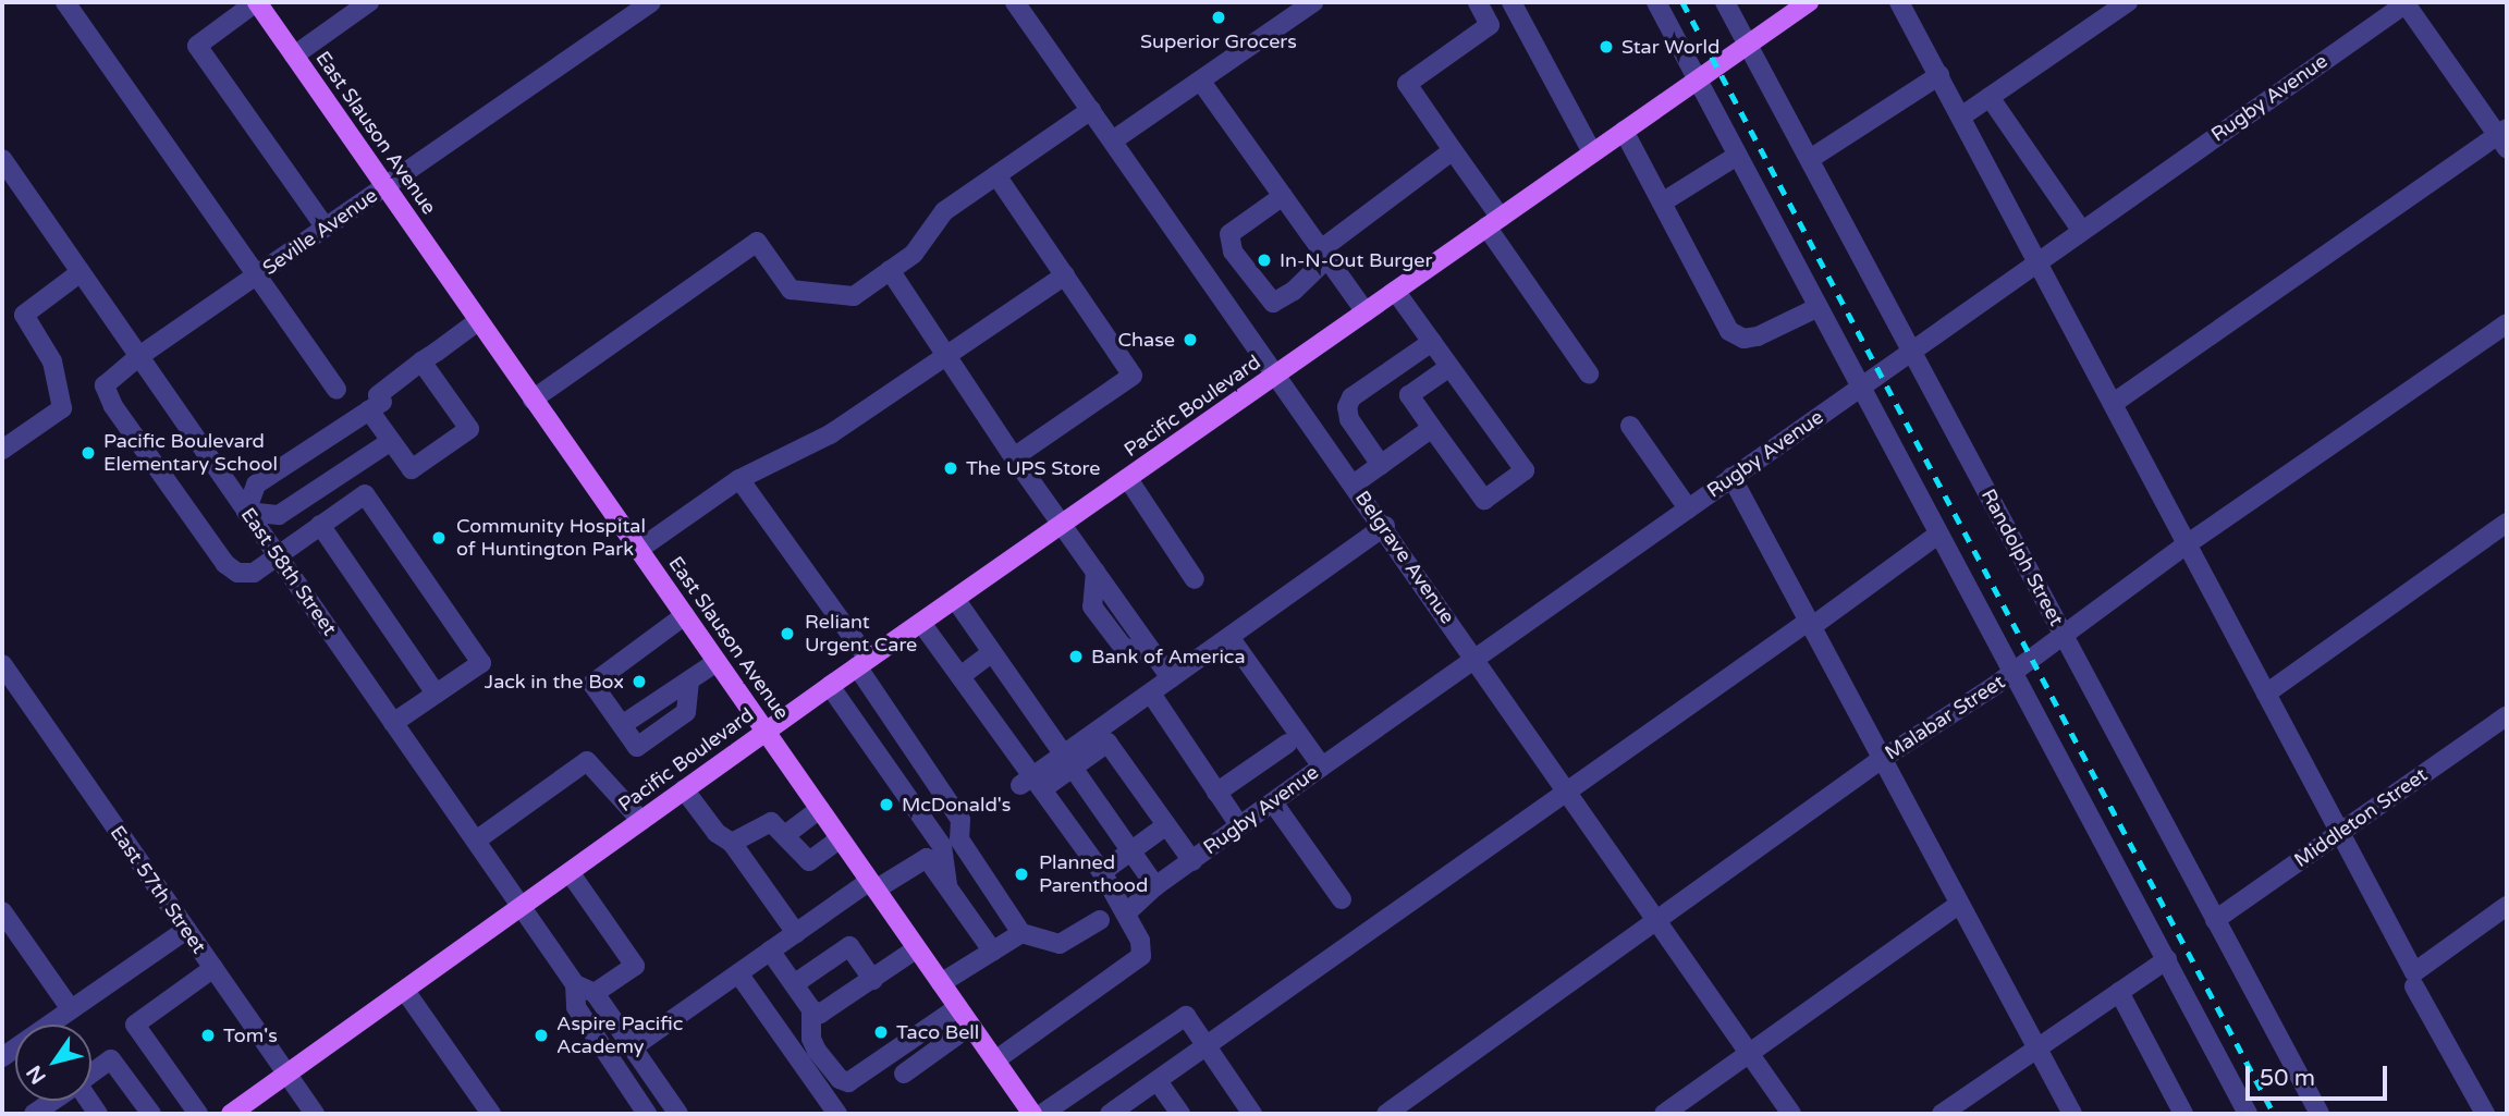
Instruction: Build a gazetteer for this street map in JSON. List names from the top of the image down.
{
  "streets": {
    "main road": ["East Slauson Avenue", "Pacific Boulevard"],
    "street": [
      "Rugby Avenue",
      "Seville Avenue",
      "Belgrave Avenue",
      "Randolph Street",
      "East 58th Street",
      "Malabar Street",
      "Middleton Street",
      "East 57th Street"
    ]
  },
  "crossings": [
    ["Rugby Avenue", "Belgrave Avenue"],
    ["Rugby Avenue", "Randolph Street"],
    ["East Slauson Avenue", "Seville Avenue"],
    ["East Slauson Avenue", "Pacific Boulevard"],
    ["Seville Avenue", "East 58th Street"],
    ["Pacific Boulevard", "Belgrave Avenue"],
    ["Pacific Boulevard", "Randolph Street"],
    ["Pacific Boulevard", "East 58th Street"],
    ["Pacific Boulevard", "East 57th Street"],
    ["Belgrave Avenue", "Malabar Street"],
    ["Randolph Street", "Malabar Street"],
    ["Randolph Street", "Middleton Street"]
  ],
  "places": [
    "Superior Grocers",
    "Star World",
    "In-N-Out Burger",
    "Chase",
    "Pacific Boulevard Elementary School",
    "The UPS Store",
    "Community Hospital of Huntington Park",
    "Reliant Urgent Care",
    "Bank of America",
    "Jack in the Box",
    "McDonald's",
    "Planned Parenthood",
    "Taco Bell",
    "Tom's",
    "Aspire Pacific Academy"
  ],
  "scale_bar": "50 m",
  "north": "bottom left"
}
